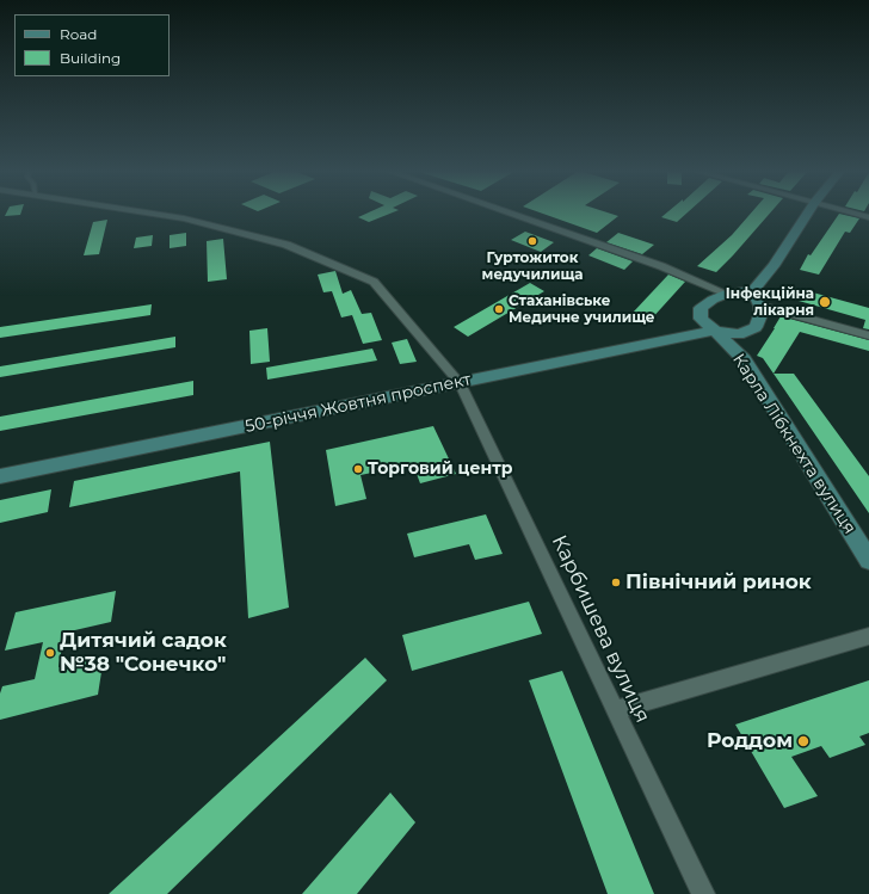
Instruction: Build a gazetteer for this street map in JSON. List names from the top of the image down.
{
  "streets": {
    "street": ["50-річчя Жовтня проспект", "Карла Лібкнехта вулиця", "Карбишева вулиця"]
  },
  "crossings": [
    ["50-річчя Жовтня проспект", "Карла Лібкнехта вулиця"],
    ["50-річчя Жовтня проспект", "Карбишева вулиця"]
  ],
  "places": [
    "Гуртожиток медучилища",
    "Інфекційна лікарня",
    "Стаханівське Медичне училище",
    "Торговий центр",
    "Північний ринок",
    "Дитячий садок №38 \"Сонечко\"",
    "Роддом"
  ],
  "legend": ["Road", "Building"]
}
